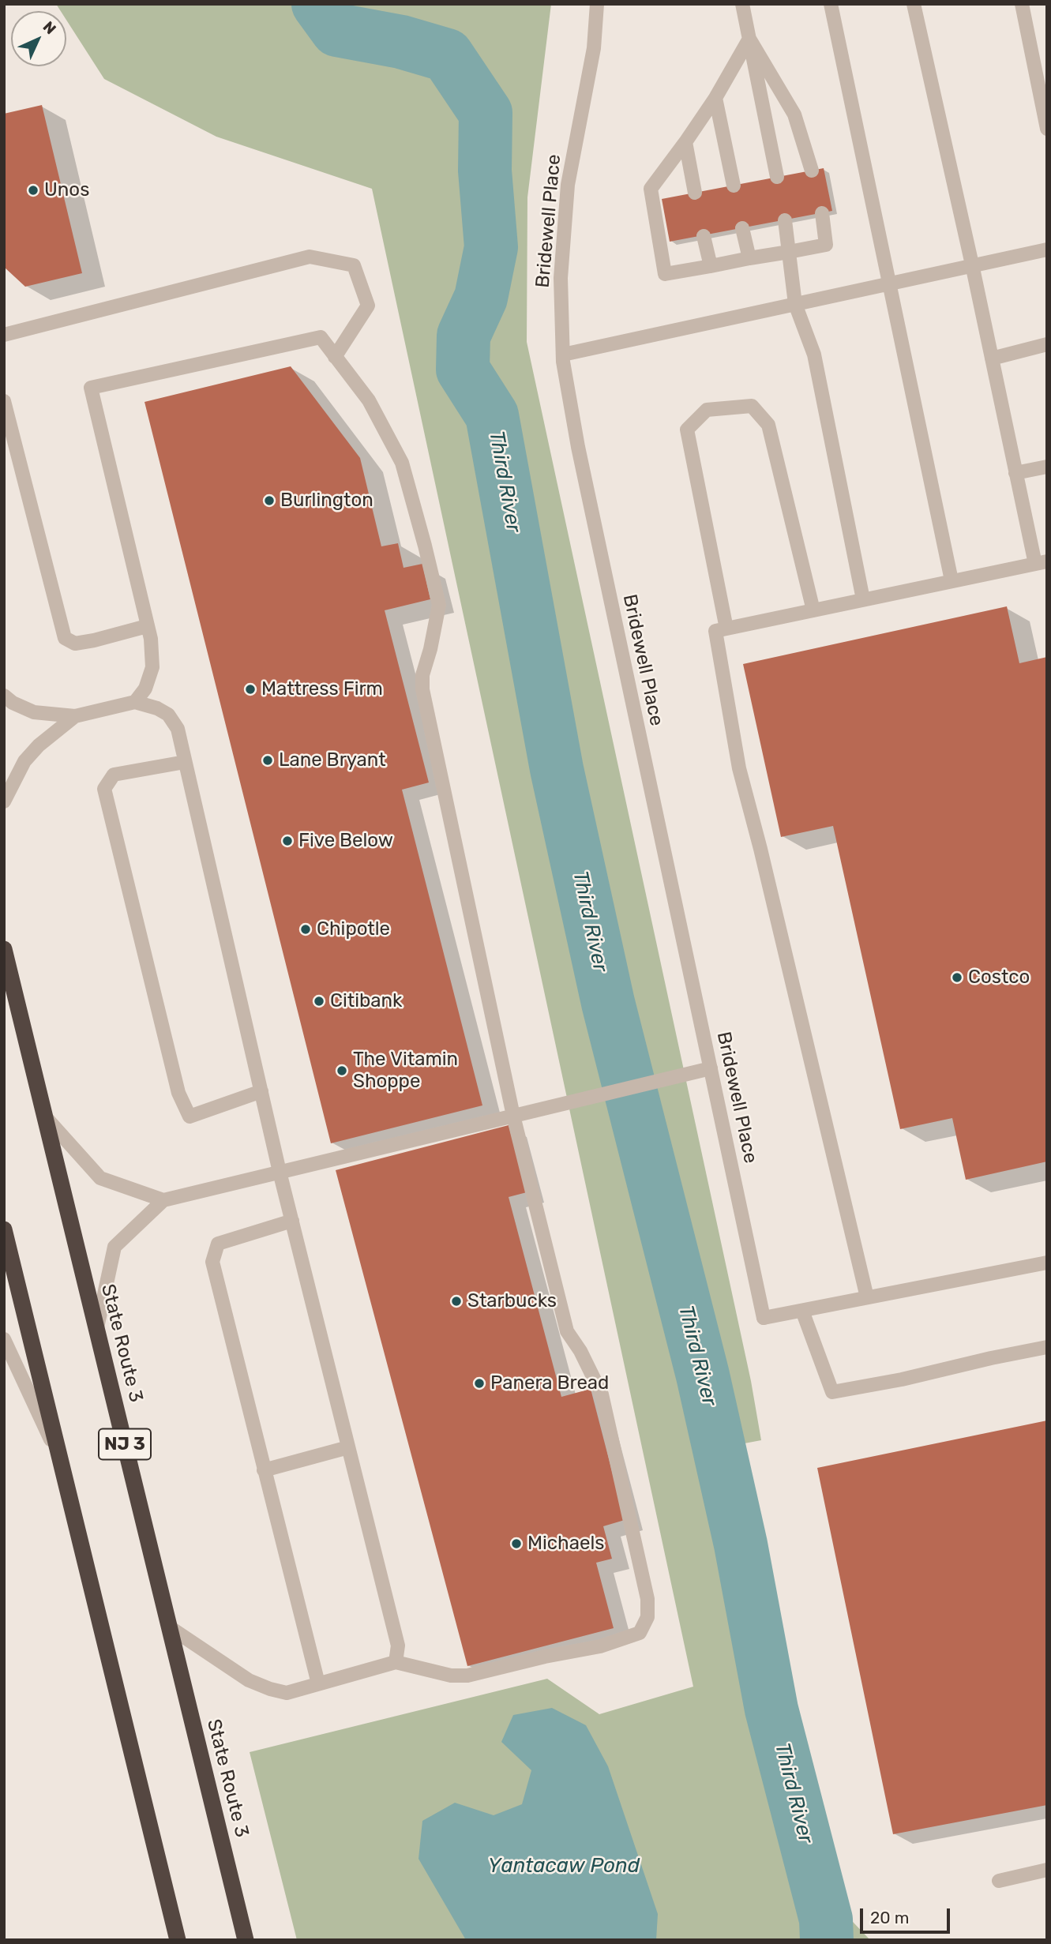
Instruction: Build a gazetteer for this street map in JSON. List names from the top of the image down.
{
  "streets": {
    "highway": ["State Route 3", "NJ 3"],
    "street": ["Bridewell Place"]
  },
  "water": ["Third River", "Yantacaw Pond"],
  "places": [
    "Unos",
    "Burlington",
    "Mattress Firm",
    "Lane Bryant",
    "Five Below",
    "Chipotle",
    "Costco",
    "Citibank",
    "The Vitamin Shoppe",
    "Starbucks",
    "Panera Bread",
    "Michaels"
  ],
  "scale_bar": "20 m",
  "north": "top right"
}
